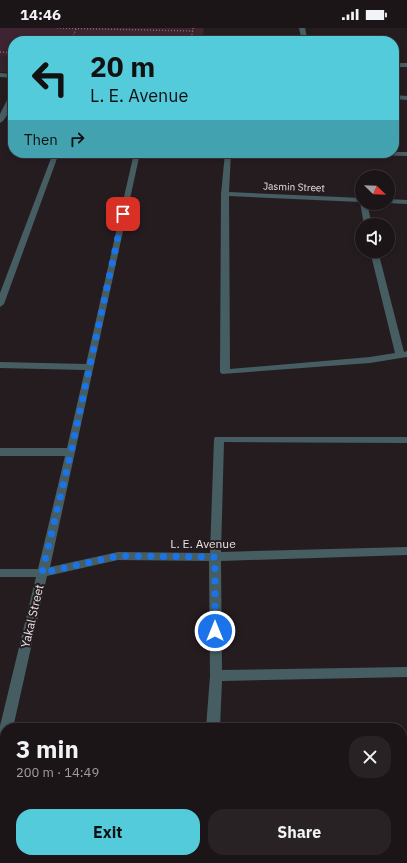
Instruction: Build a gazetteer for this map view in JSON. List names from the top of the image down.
{
  "streets": {
    "street": ["Jasmin Street", "L. E. Avenue", "Yakal Street"]
  },
  "crossings": [
    ["L. E. Avenue", "Yakal Street"]
  ],
  "north": "bottom right",
  "page": {
    "status": "14:46",
    "turn": ["20 m", "L. E. Avenue"],
    "then": "Then",
    "heading": ["3 min", "200 m · 14:49"],
    "buttons": ["Exit", "Share"]
  }
}
